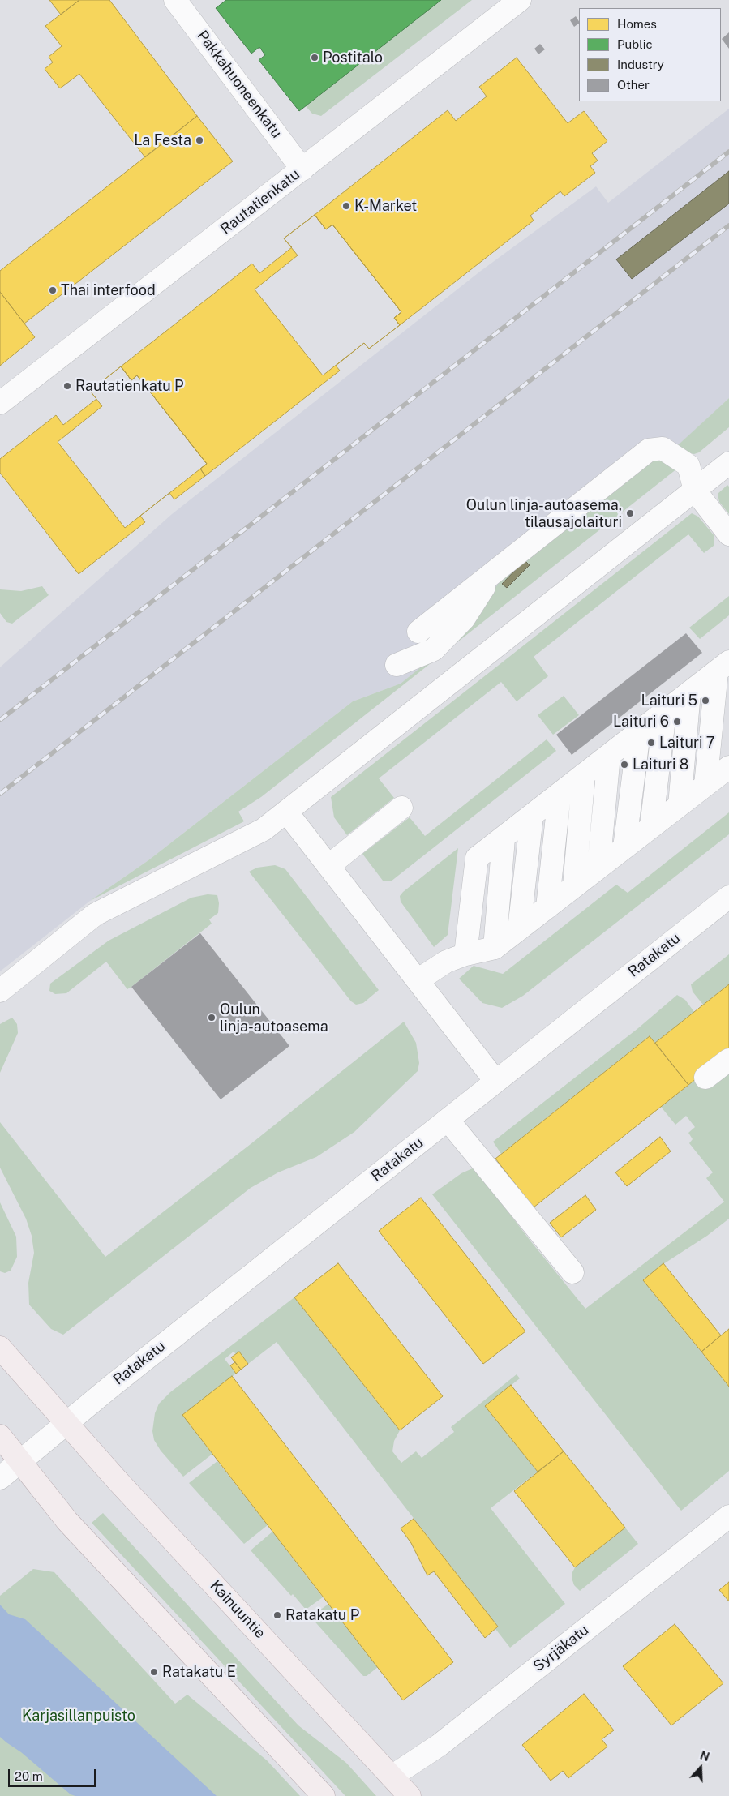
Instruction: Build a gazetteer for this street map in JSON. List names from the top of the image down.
{
  "streets": {
    "main road": ["Kainuuntie"],
    "street": [
      "Pakkahuoneenkatu",
      "Rautatienkatu",
      "Ratakatu",
      "Syrjäkatu"
    ]
  },
  "crossings": [
    ["Pakkahuoneenkatu", "Rautatienkatu"],
    ["Ratakatu", "Kainuuntie"],
    ["Kainuuntie", "Syrjäkatu"]
  ],
  "parks": ["Karjasillanpuisto"],
  "places": [
    "Postitalo",
    "La Festa",
    "K-Market",
    "Thai interfood",
    "Rautatienkatu P",
    "Oulun linja-autoasema, tilausajolaituri",
    "Laituri 5",
    "Laituri 6",
    "Laituri 7",
    "Laituri 8",
    "Oulun linja-autoasema",
    "Ratakatu P",
    "Ratakatu E"
  ],
  "legend": [
    "Homes",
    "Public",
    "Industry",
    "Other"
  ],
  "scale_bar": "20 m",
  "north": "top"
}
